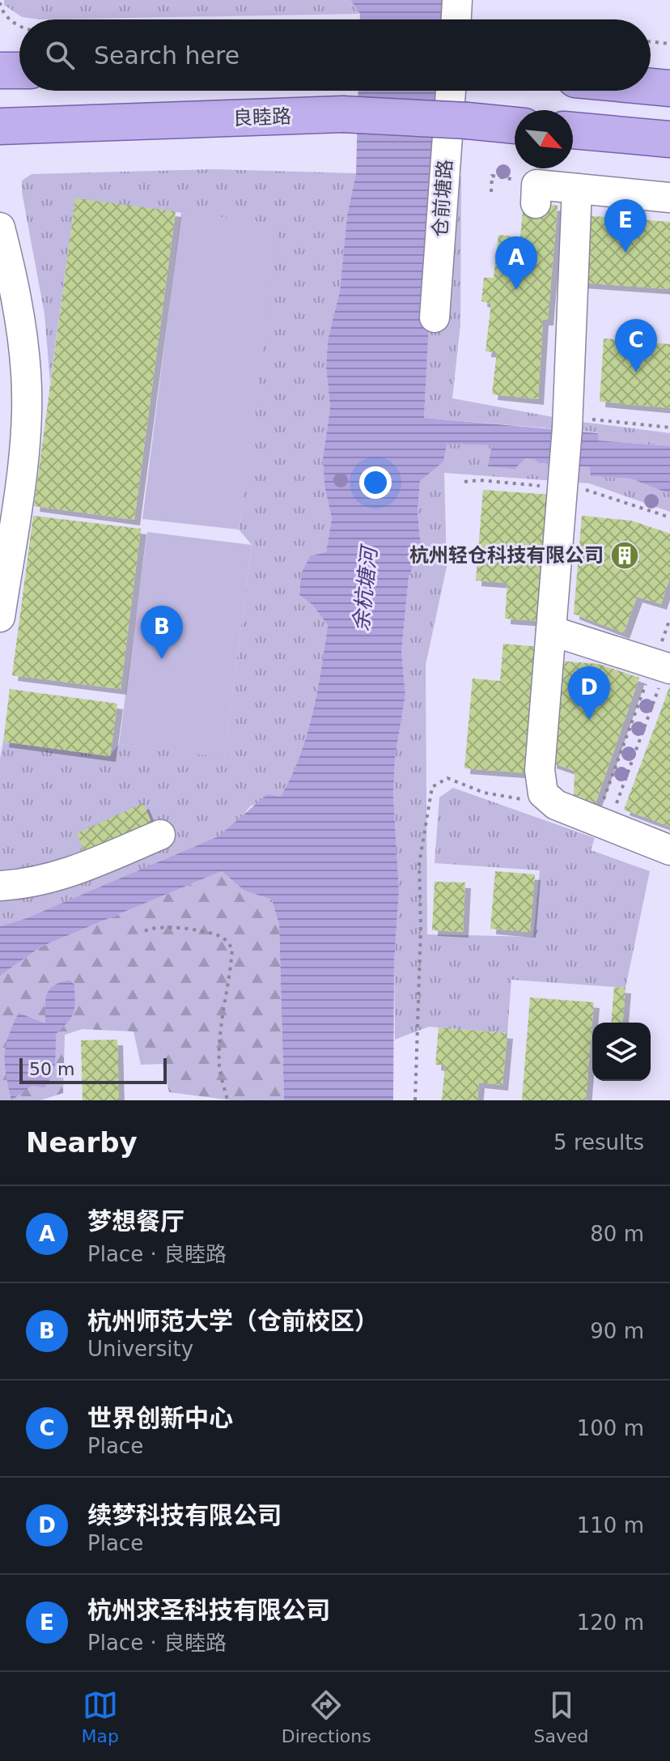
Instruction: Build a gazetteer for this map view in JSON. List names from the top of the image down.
{
  "streets": {
    "main road": ["良睦路"],
    "lane": ["仓前塘路"]
  },
  "water": ["余杭塘河"],
  "places": {
    "building": ["杭州轻仓科技有限公司"]
  },
  "scale_bar": "50 m",
  "north": "bottom right",
  "page": {
    "search": "Search here",
    "pins": [
      "E",
      "A",
      "C",
      "B",
      "D"
    ],
    "scale": "50 m",
    "heading": ["Nearby", "5 results"],
    "list": [
      {
        "mark": "A",
        "name": "梦想餐厅",
        "note": "Place · 良睦路",
        "value": "80 m"
      },
      {
        "mark": "B",
        "name": "杭州师范大学（仓前校区）",
        "note": "University",
        "value": "90 m"
      },
      {
        "mark": "C",
        "name": "世界创新中心",
        "note": "Place",
        "value": "100 m"
      },
      {
        "mark": "D",
        "name": "续梦科技有限公司",
        "note": "Place",
        "value": "110 m"
      },
      {
        "mark": "E",
        "name": "杭州求圣科技有限公司",
        "note": "Place · 良睦路",
        "value": "120 m"
      }
    ],
    "nav": ["Map", "Directions", "Saved"]
  }
}
